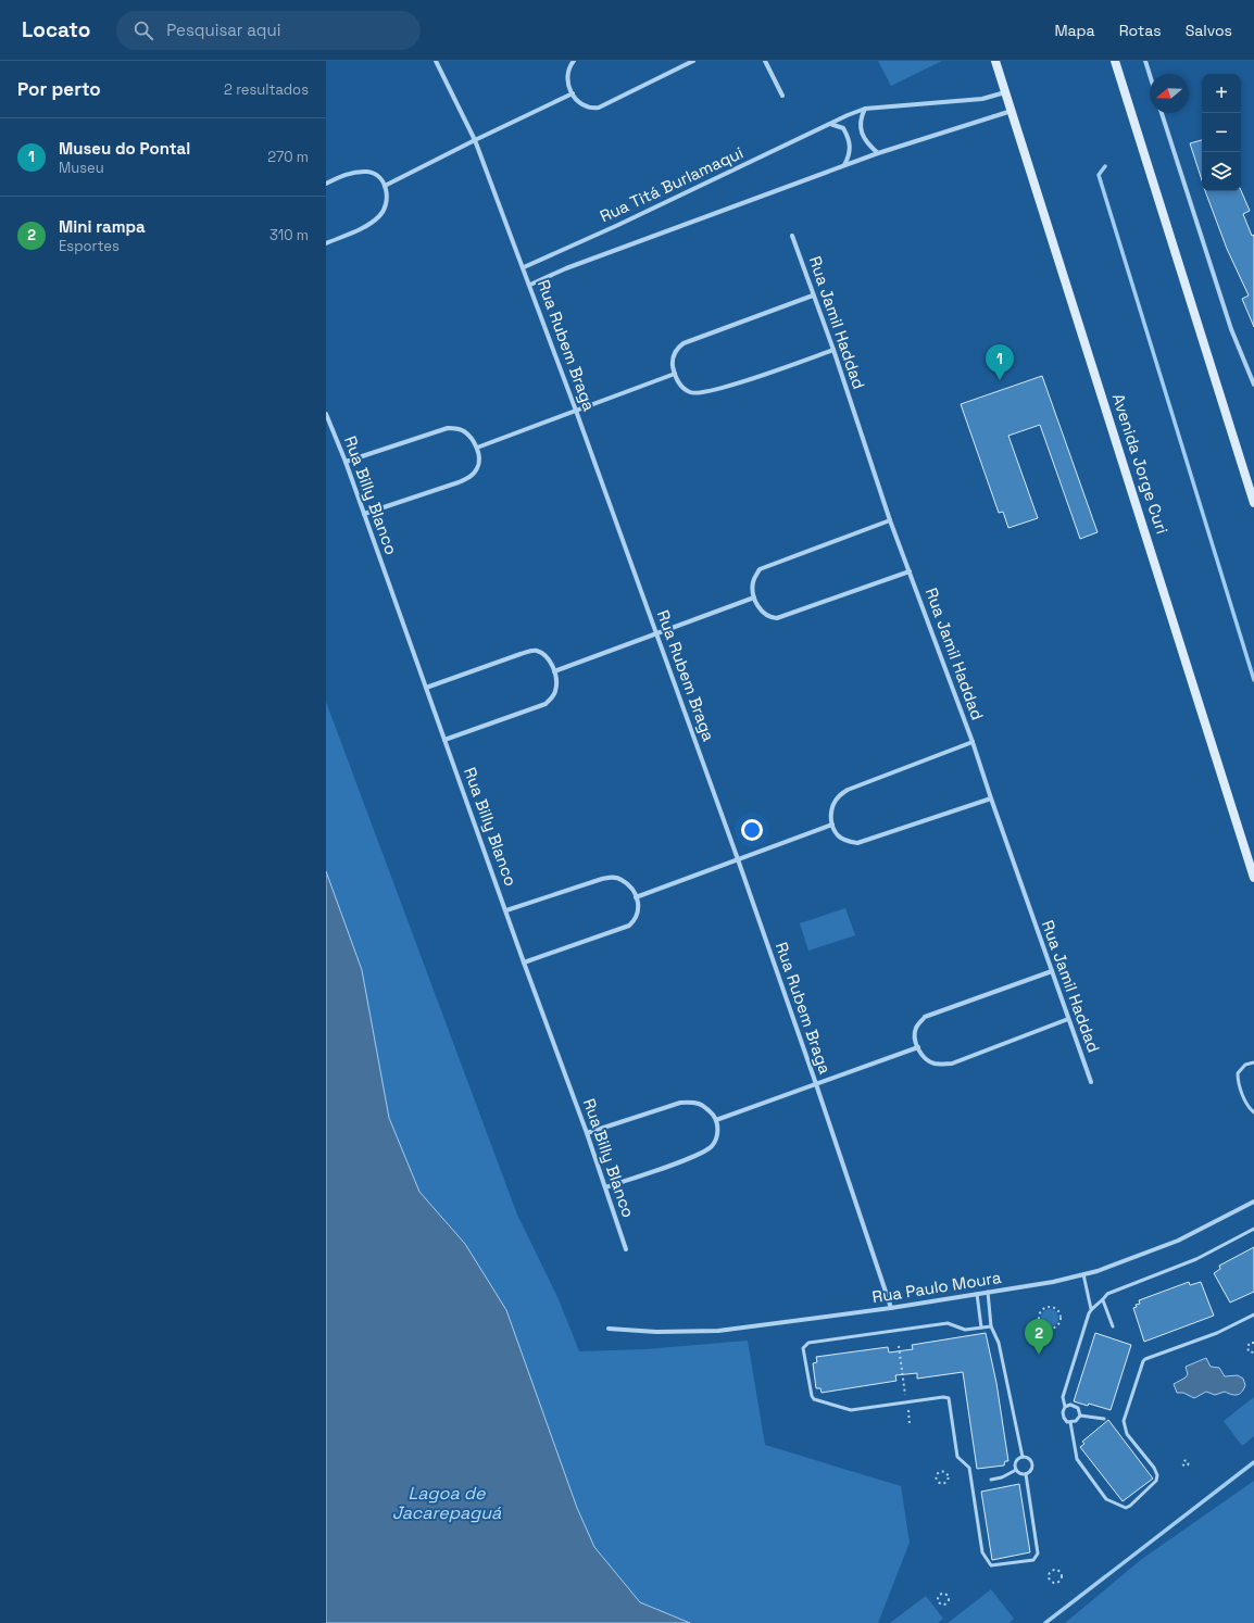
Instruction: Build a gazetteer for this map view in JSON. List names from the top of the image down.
{
  "streets": {
    "street": [
      "Rua Titá Burlamaqui",
      "Rua Jamil Haddad",
      "Rua Rubem Braga",
      "Avenida Jorge Curi",
      "Rua Billy Blanco",
      "Rua Paulo Moura"
    ]
  },
  "crossings": [
    ["Rua Titá Burlamaqui", "Rua Rubem Braga"],
    ["Rua Rubem Braga", "Rua Paulo Moura"]
  ],
  "water": ["Lagoa de Jacarepaguá"],
  "north": "left",
  "page": {
    "header": "Locato",
    "search": "Pesquisar aqui",
    "nav": ["Mapa", "Rotas", "Salvos"],
    "heading": ["Por perto", "2 resultados"],
    "map_buttons": ["+", "−"],
    "list": [
      {
        "mark": "1",
        "name": "Museu do Pontal",
        "note": "Museu",
        "value": "270 m"
      },
      {
        "mark": "2",
        "name": "Mini rampa",
        "note": "Esportes",
        "value": "310 m"
      }
    ],
    "pins": ["1", "2"]
  }
}
